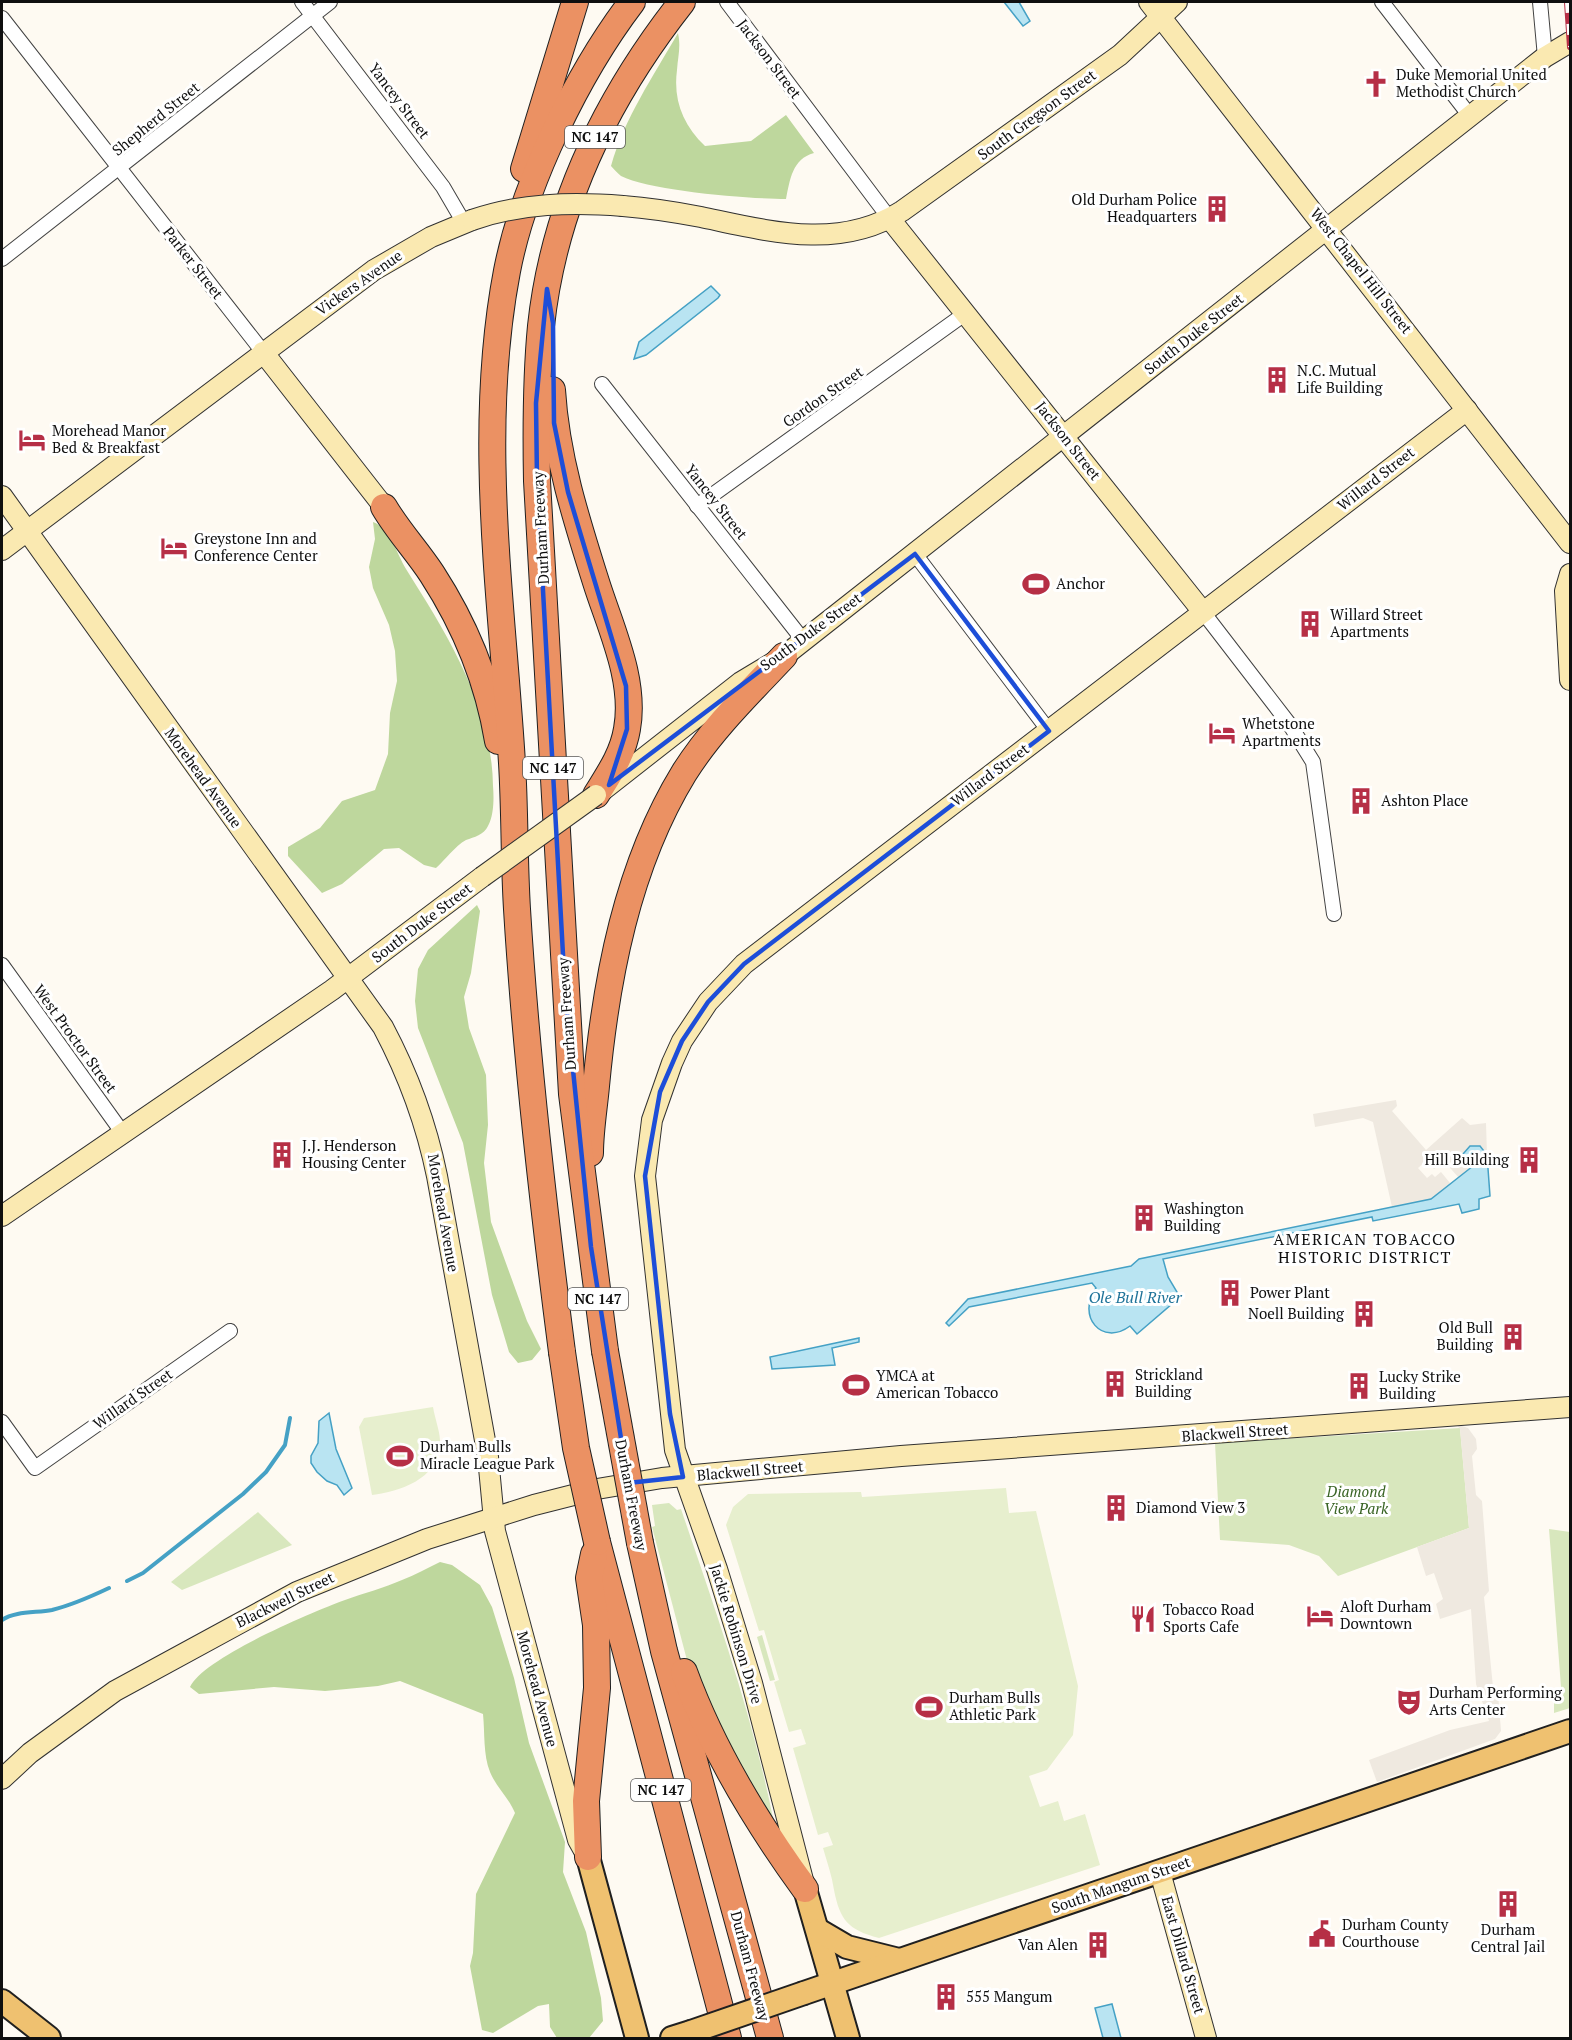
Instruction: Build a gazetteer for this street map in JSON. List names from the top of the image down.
{
  "streets": {
    "highway": ["NC 147", "Durham Freeway"],
    "main road": ["Morehead Avenue", "Jackie Robinson Drive", "South Mangum Street"],
    "street": [
      "Jackson Street",
      "Yancey Street",
      "South Gregson Street",
      "Shepherd Street",
      "Parker Street",
      "West Chapel Hill Street",
      "Vickers Avenue",
      "South Duke Street",
      "Gordon Street",
      "Willard Street",
      "West Proctor Street",
      "Blackwell Street",
      "East Dillard Street"
    ]
  },
  "crossings": [
    ["Jackson Street", "South Gregson Street"],
    ["Jackson Street", "Vickers Avenue"],
    ["Jackson Street", "South Duke Street"],
    ["Jackson Street", "Gordon Street"],
    ["Jackson Street", "Willard Street"],
    ["Yancey Street", "Shepherd Street"],
    ["Yancey Street", "Vickers Avenue"],
    ["Yancey Street", "South Duke Street"],
    ["Yancey Street", "Gordon Street"],
    ["South Gregson Street", "West Chapel Hill Street"],
    ["South Gregson Street", "Vickers Avenue"],
    ["Shepherd Street", "Parker Street"],
    ["Parker Street", "Vickers Avenue"],
    ["West Chapel Hill Street", "South Duke Street"],
    ["West Chapel Hill Street", "Willard Street"],
    ["Vickers Avenue", "Morehead Avenue"],
    ["South Duke Street", "Morehead Avenue"],
    ["South Duke Street", "West Proctor Street"],
    ["Willard Street", "Jackie Robinson Drive"],
    ["Morehead Avenue", "Blackwell Street"],
    ["Blackwell Street", "Jackie Robinson Drive"],
    ["Jackie Robinson Drive", "South Mangum Street"],
    ["South Mangum Street", "East Dillard Street"]
  ],
  "districts": ["AMERICAN TOBACCO HISTORIC DISTRICT"],
  "water": ["Ole Bull River"],
  "parks": ["Diamond View Park"],
  "places": {
    "church": ["Duke Memorial United Methodist Church"],
    "building": [
      "Old Durham Police Headquarters",
      "N.C. Mutual Life Building",
      "Willard Street Apartments",
      "Ashton Place",
      "J.J. Henderson Housing Center",
      "Hill Building",
      "Washington Building",
      "Power Plant",
      "Noell Building",
      "Old Bull Building",
      "Strickland Building",
      "Lucky Strike Building",
      "Diamond View 3",
      "Durham Central Jail",
      "Van Alen",
      "555 Mangum"
    ],
    "hotel": [
      "Morehead Manor Bed & Breakfast",
      "Greystone Inn and Conference Center",
      "Whetstone Apartments",
      "Aloft Durham Downtown"
    ],
    "sports": [
      "Anchor",
      "YMCA at American Tobacco",
      "Durham Bulls Miracle League Park",
      "Durham Bulls Athletic Park"
    ],
    "restaurant": ["Tobacco Road Sports Cafe"],
    "theatre": ["Durham Performing Arts Center"],
    "public building": ["Durham County Courthouse"]
  }
}
